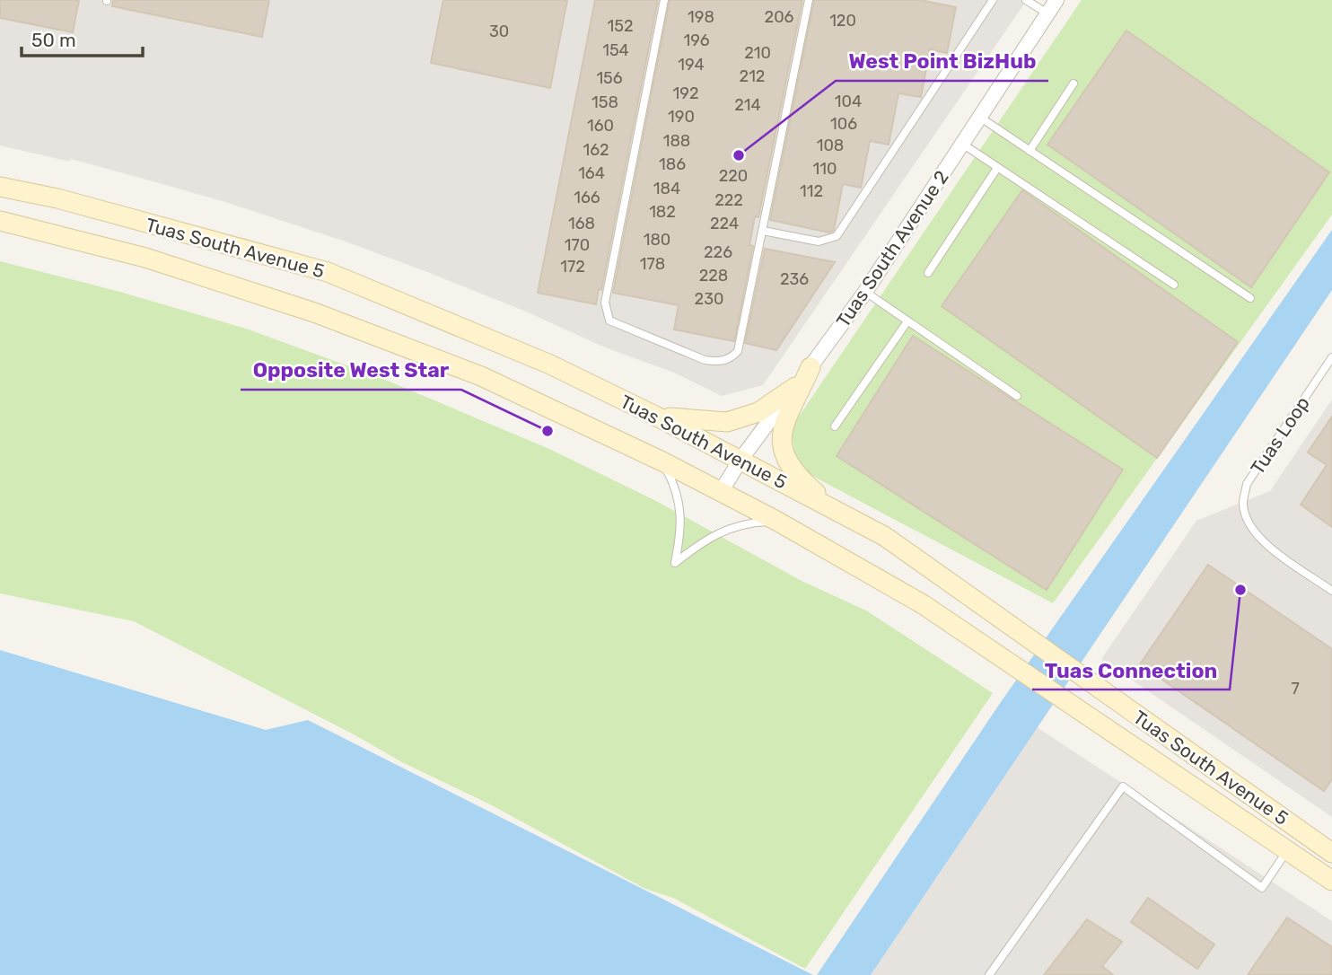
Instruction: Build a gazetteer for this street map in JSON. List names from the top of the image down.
{
  "streets": {
    "street": ["Tuas South Avenue 5", "Tuas South Avenue 2"],
    "lane": ["Tuas Loop"]
  },
  "crossings": [
    ["Tuas South Avenue 5", "Tuas South Avenue 2"]
  ],
  "places": ["West Point BizHub", "Opposite West Star", "Tuas Connection"],
  "house_numbers": [
    "198",
    "206",
    "120",
    "152",
    "30",
    "196",
    "154",
    "210",
    "194",
    "212",
    "156",
    "192",
    "104",
    "158",
    "214",
    "190",
    "106",
    "160",
    "188",
    "108",
    "162",
    "186",
    "110",
    "164",
    "220",
    "184",
    "112",
    "166",
    "222",
    "182",
    "168",
    "224",
    "180",
    "170",
    "226",
    "178",
    "172",
    "228",
    "236",
    "230",
    "7"
  ],
  "scale_bar": "50 m"
}
